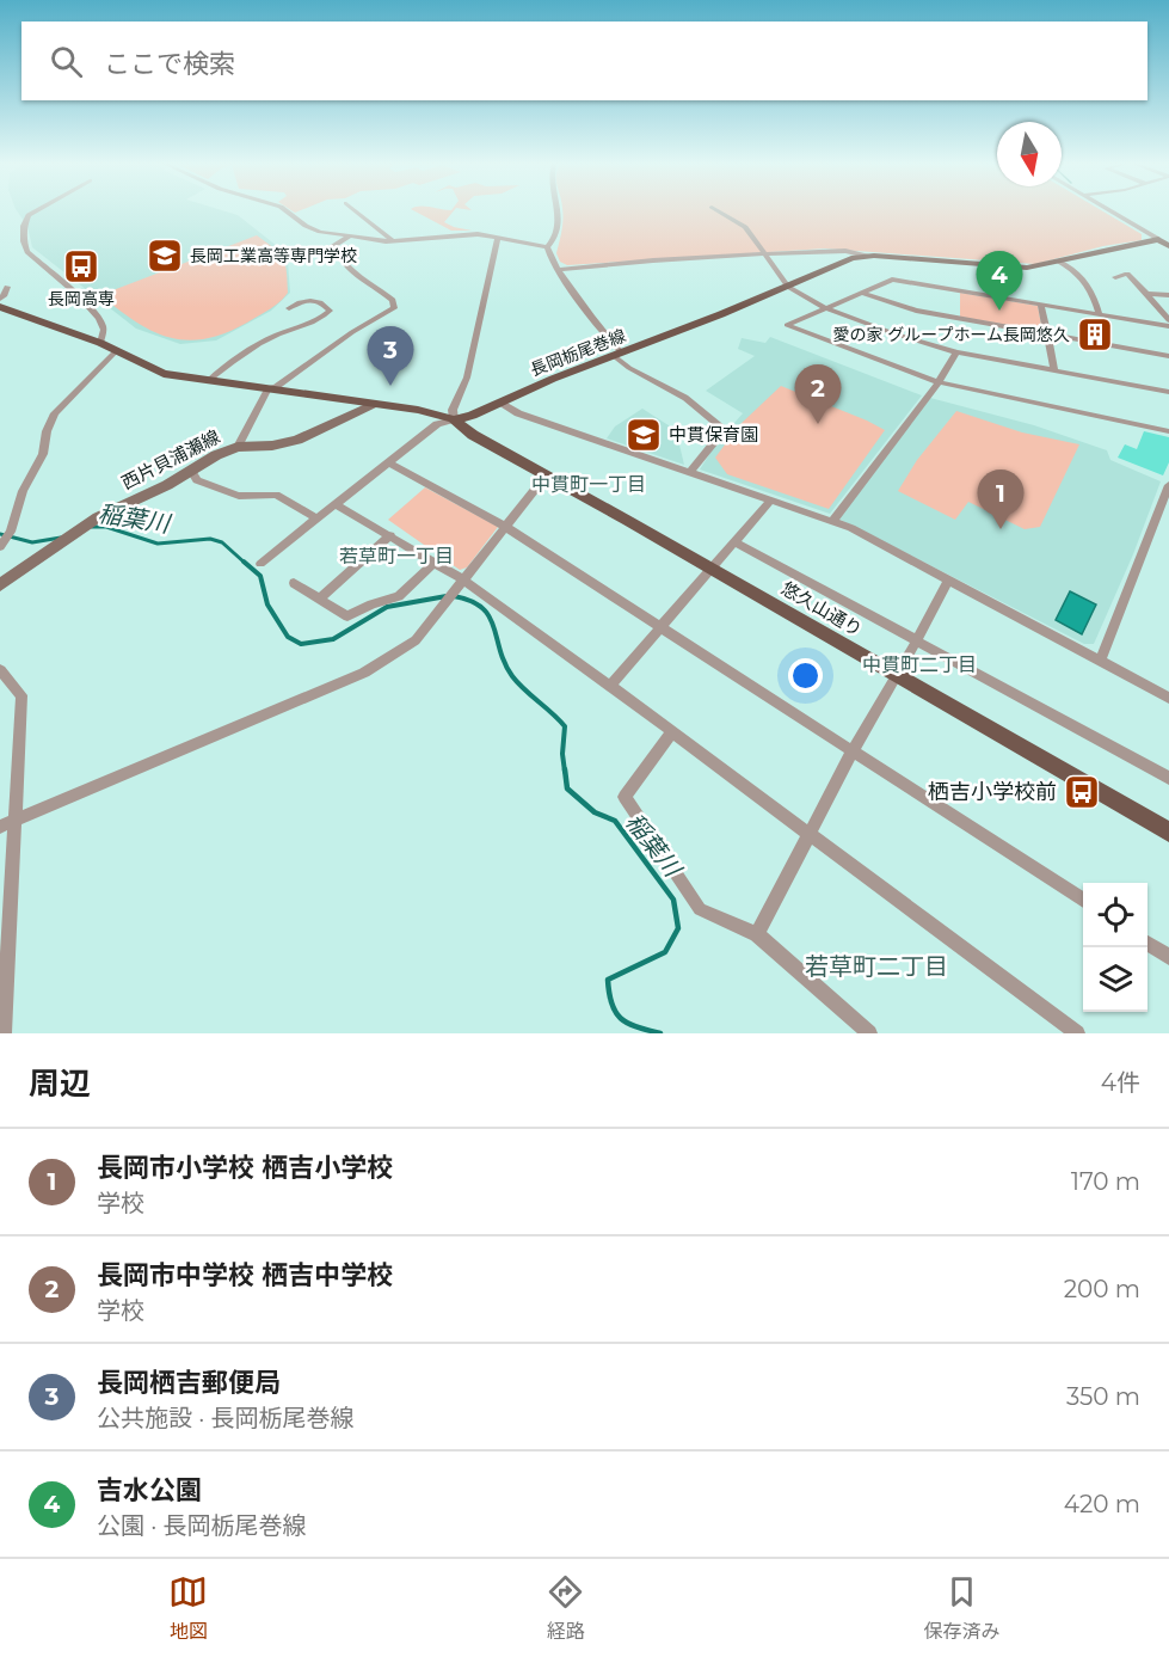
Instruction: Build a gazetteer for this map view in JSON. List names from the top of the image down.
{
  "streets": {
    "main road": ["長岡栃尾巻線", "西片貝浦瀬線", "悠久山通り"]
  },
  "crossings": [
    ["長岡栃尾巻線", "悠久山通り"]
  ],
  "districts": [
    "中貫町一丁目",
    "若草町一丁目",
    "中貫町二丁目",
    "若草町二丁目"
  ],
  "water": ["稲葉川"],
  "places": {
    "school or university": ["長岡工業高等専門学校", "中貫保育園"],
    "bus stop": ["長岡高専", "栖吉小学校前"],
    "building": ["愛の家 グループホーム長岡悠久"]
  },
  "north": "bottom",
  "page": {
    "search": "ここで検索",
    "pins": [
      "4",
      "3",
      "2",
      "1"
    ],
    "heading": ["周辺", "4件"],
    "list": [
      {
        "mark": "1",
        "name": "長岡市小学校 栖吉小学校",
        "note": "学校",
        "value": "170 m"
      },
      {
        "mark": "2",
        "name": "長岡市中学校 栖吉中学校",
        "note": "学校",
        "value": "200 m"
      },
      {
        "mark": "3",
        "name": "長岡栖吉郵便局",
        "note": "公共施設 · 長岡栃尾巻線",
        "value": "350 m"
      },
      {
        "mark": "4",
        "name": "吉水公園",
        "note": "公園 · 長岡栃尾巻線",
        "value": "420 m"
      }
    ],
    "nav": ["地図", "経路", "保存済み"]
  }
}
